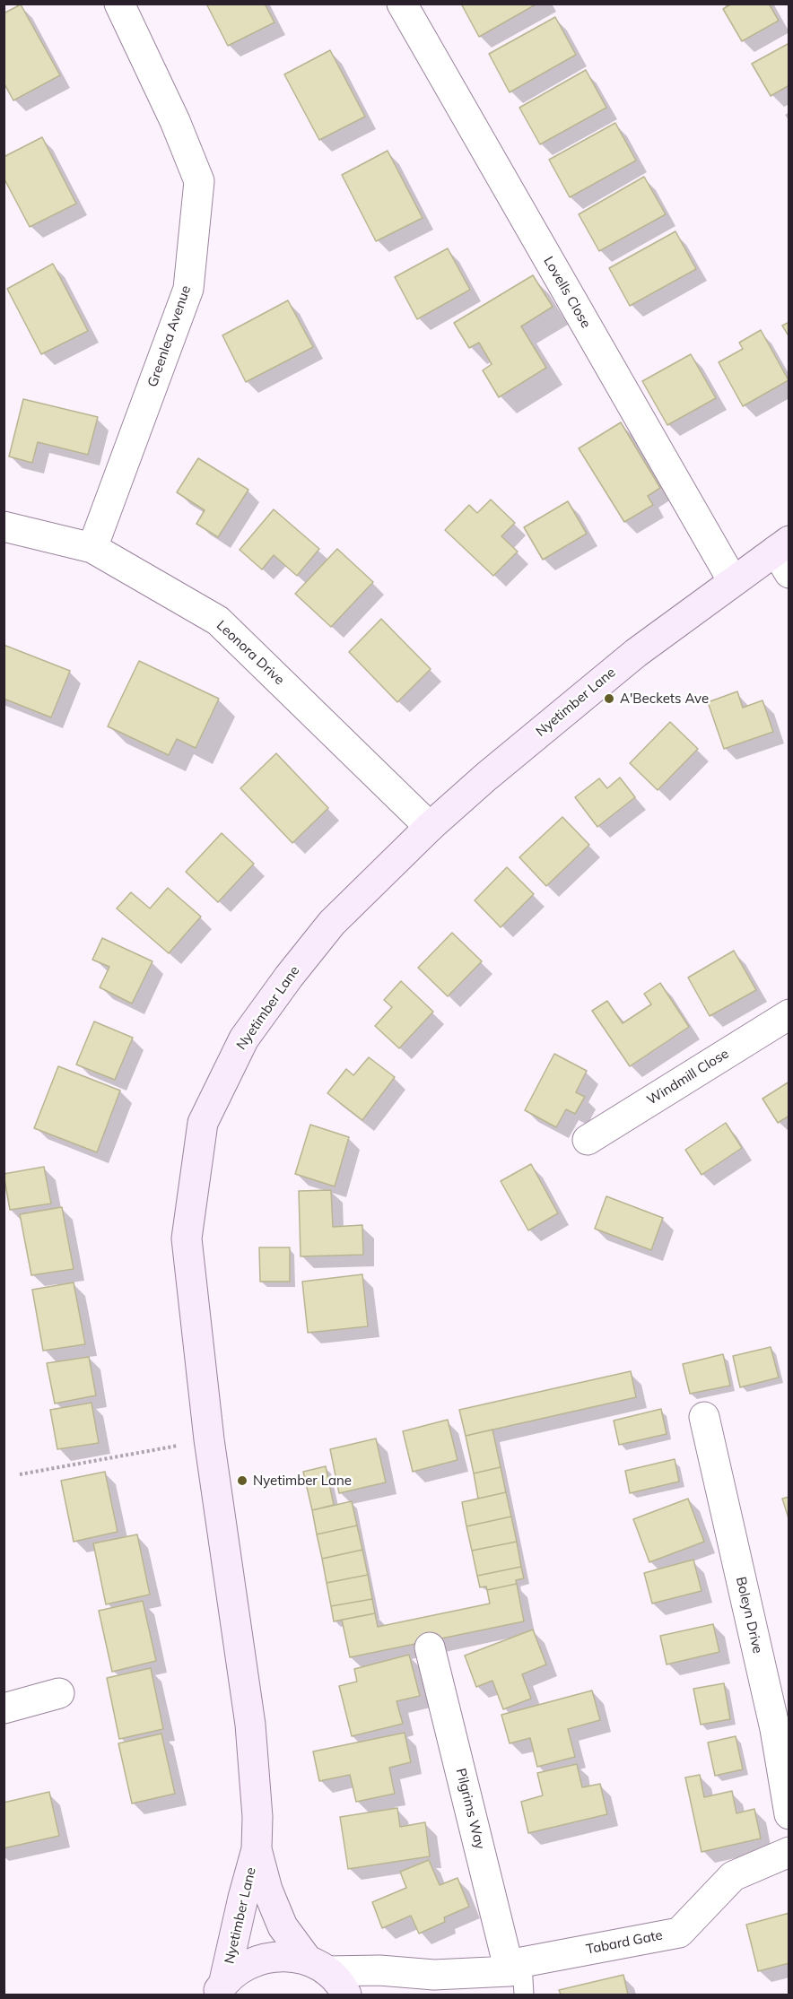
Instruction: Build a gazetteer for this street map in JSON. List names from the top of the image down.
{
  "streets": {
    "street": [
      "Lovells Close",
      "Greenlea Avenue",
      "Leonora Drive",
      "Nyetimber Lane",
      "Windmill Close",
      "Boleyn Drive",
      "Pilgrims Way",
      "Tabard Gate"
    ]
  },
  "crossings": [
    ["Lovells Close", "Nyetimber Lane"],
    ["Greenlea Avenue", "Leonora Drive"],
    ["Leonora Drive", "Nyetimber Lane"],
    ["Nyetimber Lane", "Tabard Gate"],
    ["Pilgrims Way", "Tabard Gate"]
  ],
  "places": ["A'Beckets Ave", "Nyetimber Lane"]
}
